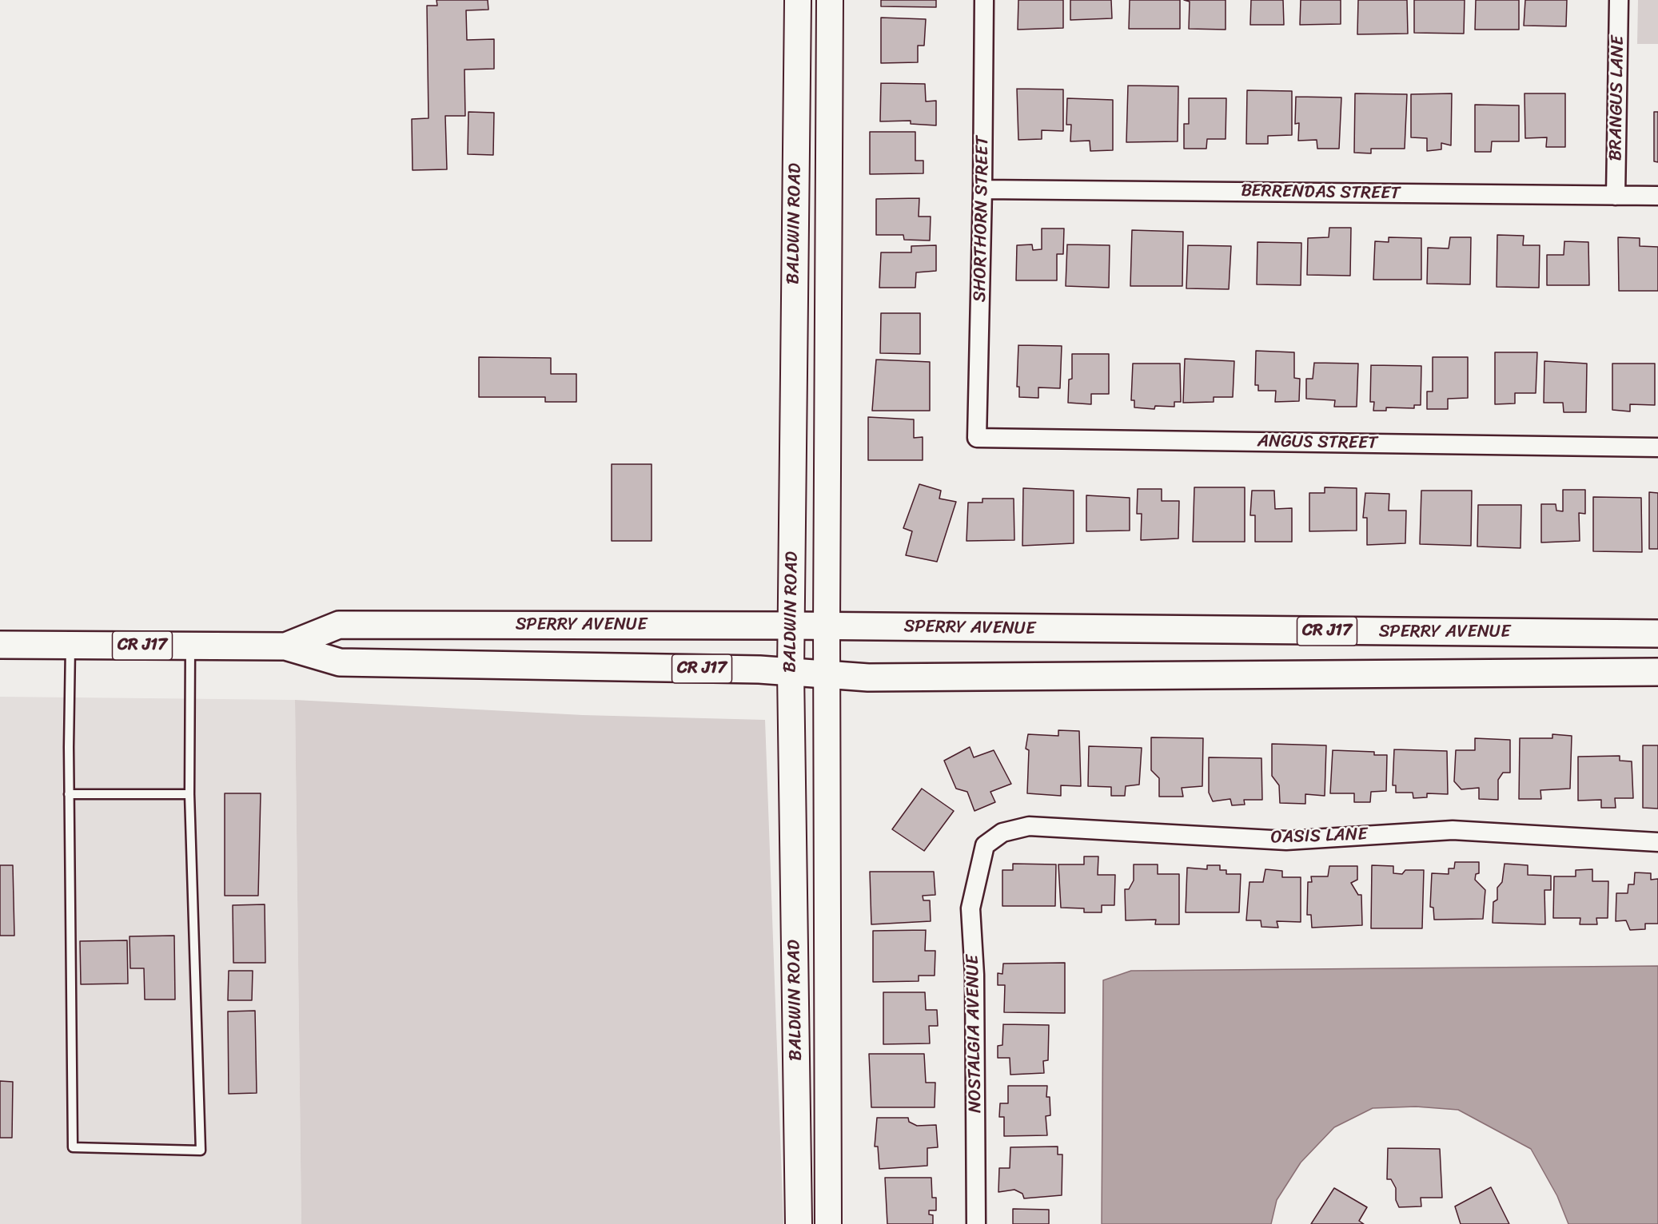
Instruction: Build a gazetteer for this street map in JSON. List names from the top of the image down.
{
  "streets": {
    "main road": ["BALDWIN ROAD", "SPERRY AVENUE", "CR J17"],
    "street": [
      "BRANGUS LANE",
      "BERRENDAS STREET",
      "SHORTHORN STREET",
      "ANGUS STREET",
      "OASIS LANE",
      "NOSTALGIA AVENUE"
    ]
  },
  "crossings": [
    ["BRANGUS LANE", "BERRENDAS STREET"],
    ["BERRENDAS STREET", "SHORTHORN STREET"],
    ["SHORTHORN STREET", "ANGUS STREET"],
    ["BALDWIN ROAD", "SPERRY AVENUE"],
    ["OASIS LANE", "NOSTALGIA AVENUE"]
  ]
}
